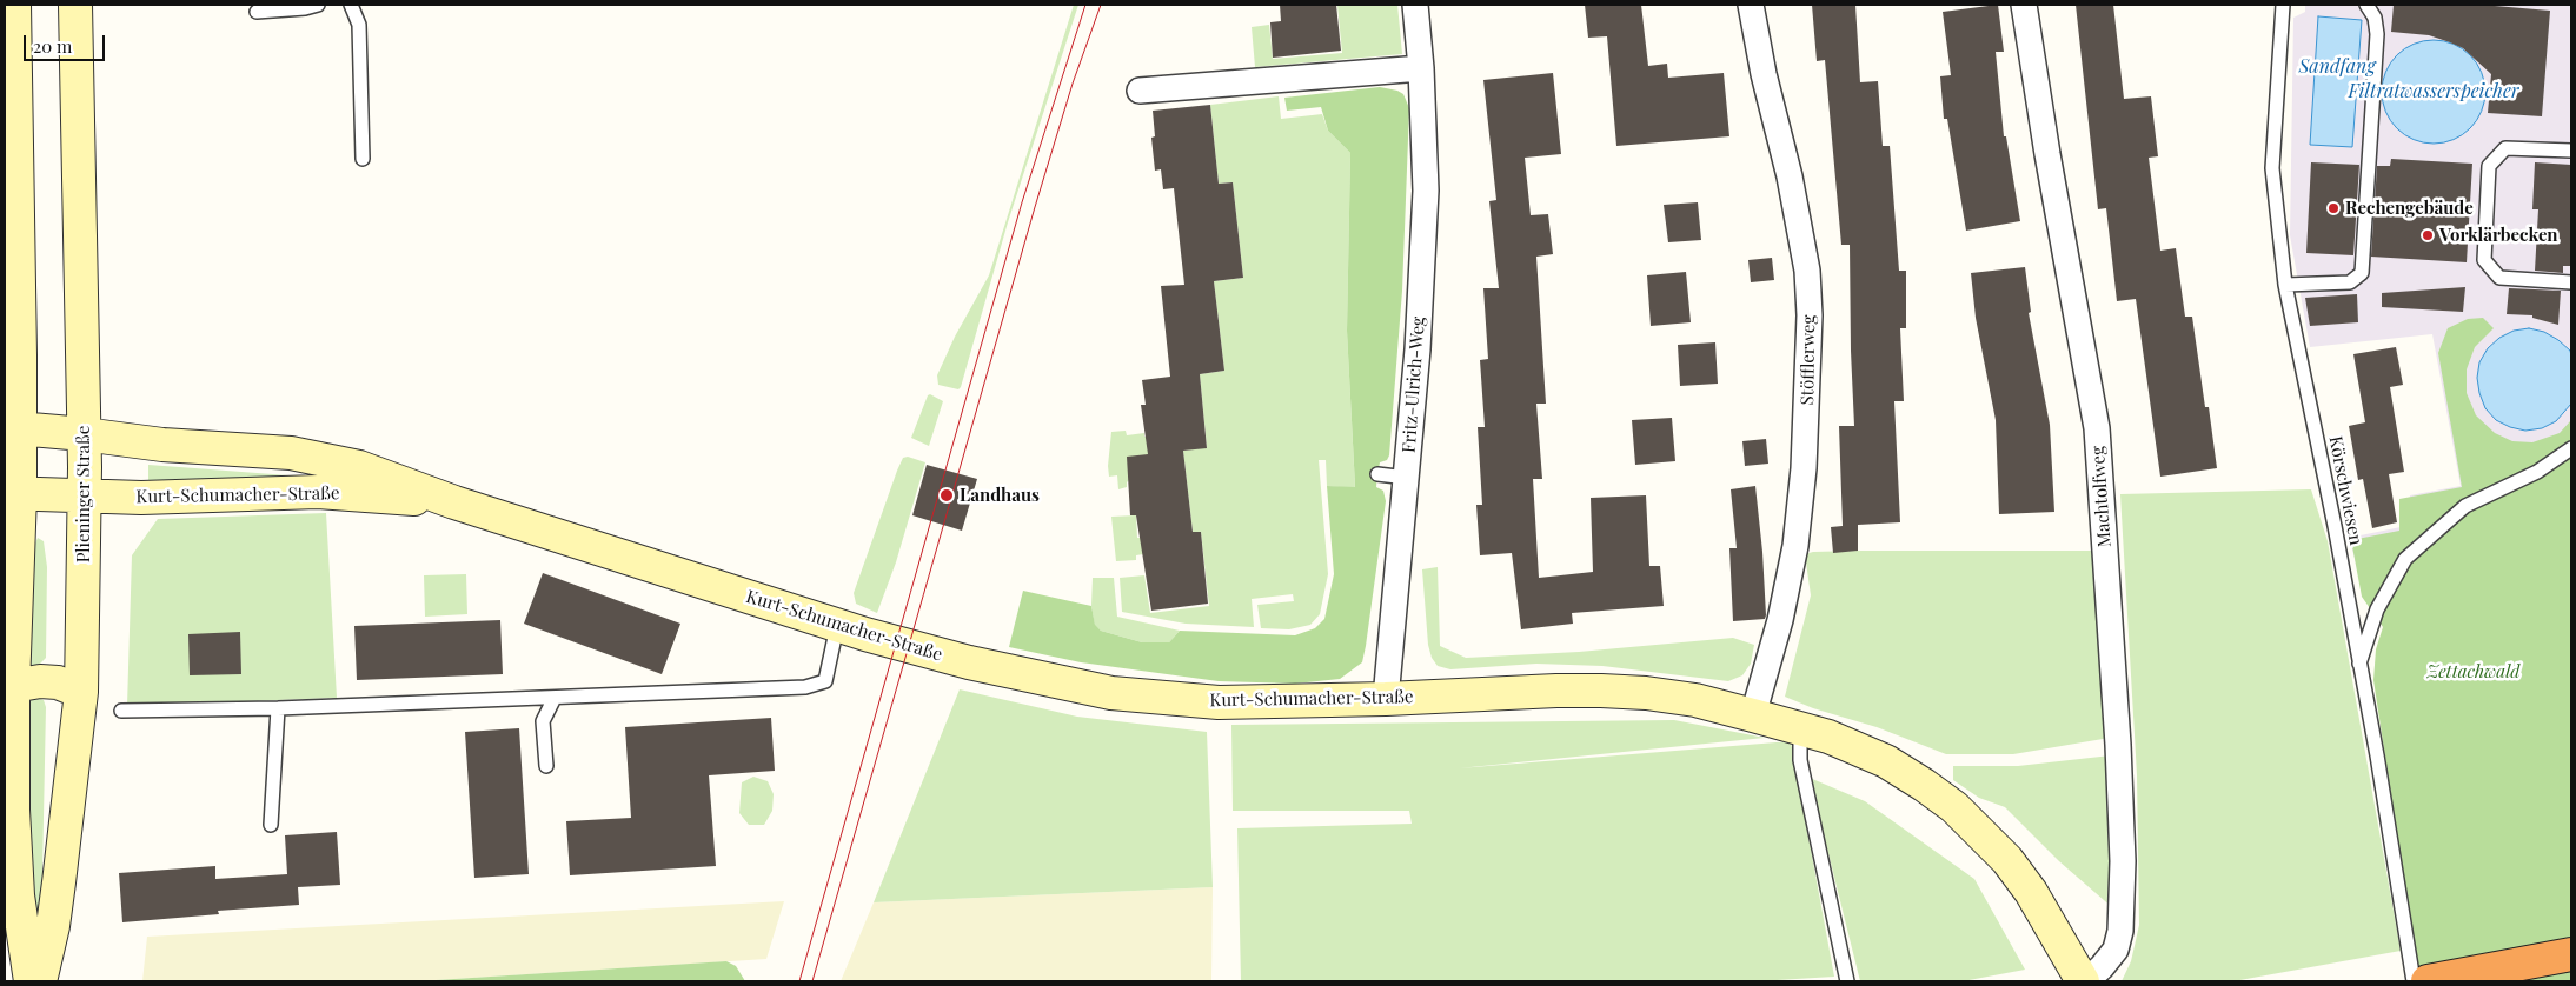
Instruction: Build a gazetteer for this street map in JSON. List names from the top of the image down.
{
  "streets": {
    "street": [
      "Stöfflerweg",
      "Fritz-Ulrich-Weg",
      "Plieninger Straße",
      "Kurt-Schumacher-Straße",
      "Machtolfweg"
    ],
    "lane": ["Körschwiesen"]
  },
  "crossings": [
    ["Stöfflerweg", "Kurt-Schumacher-Straße"],
    ["Fritz-Ulrich-Weg", "Kurt-Schumacher-Straße"],
    ["Plieninger Straße", "Kurt-Schumacher-Straße"],
    ["Kurt-Schumacher-Straße", "Machtolfweg"]
  ],
  "water": ["Sandfang", "Filtratwasserspeicher"],
  "parks": ["Zettachwald"],
  "places": ["Rechengebäude", "Vorklärbecken", "Landhaus"],
  "scale_bar": "20 m"
}
